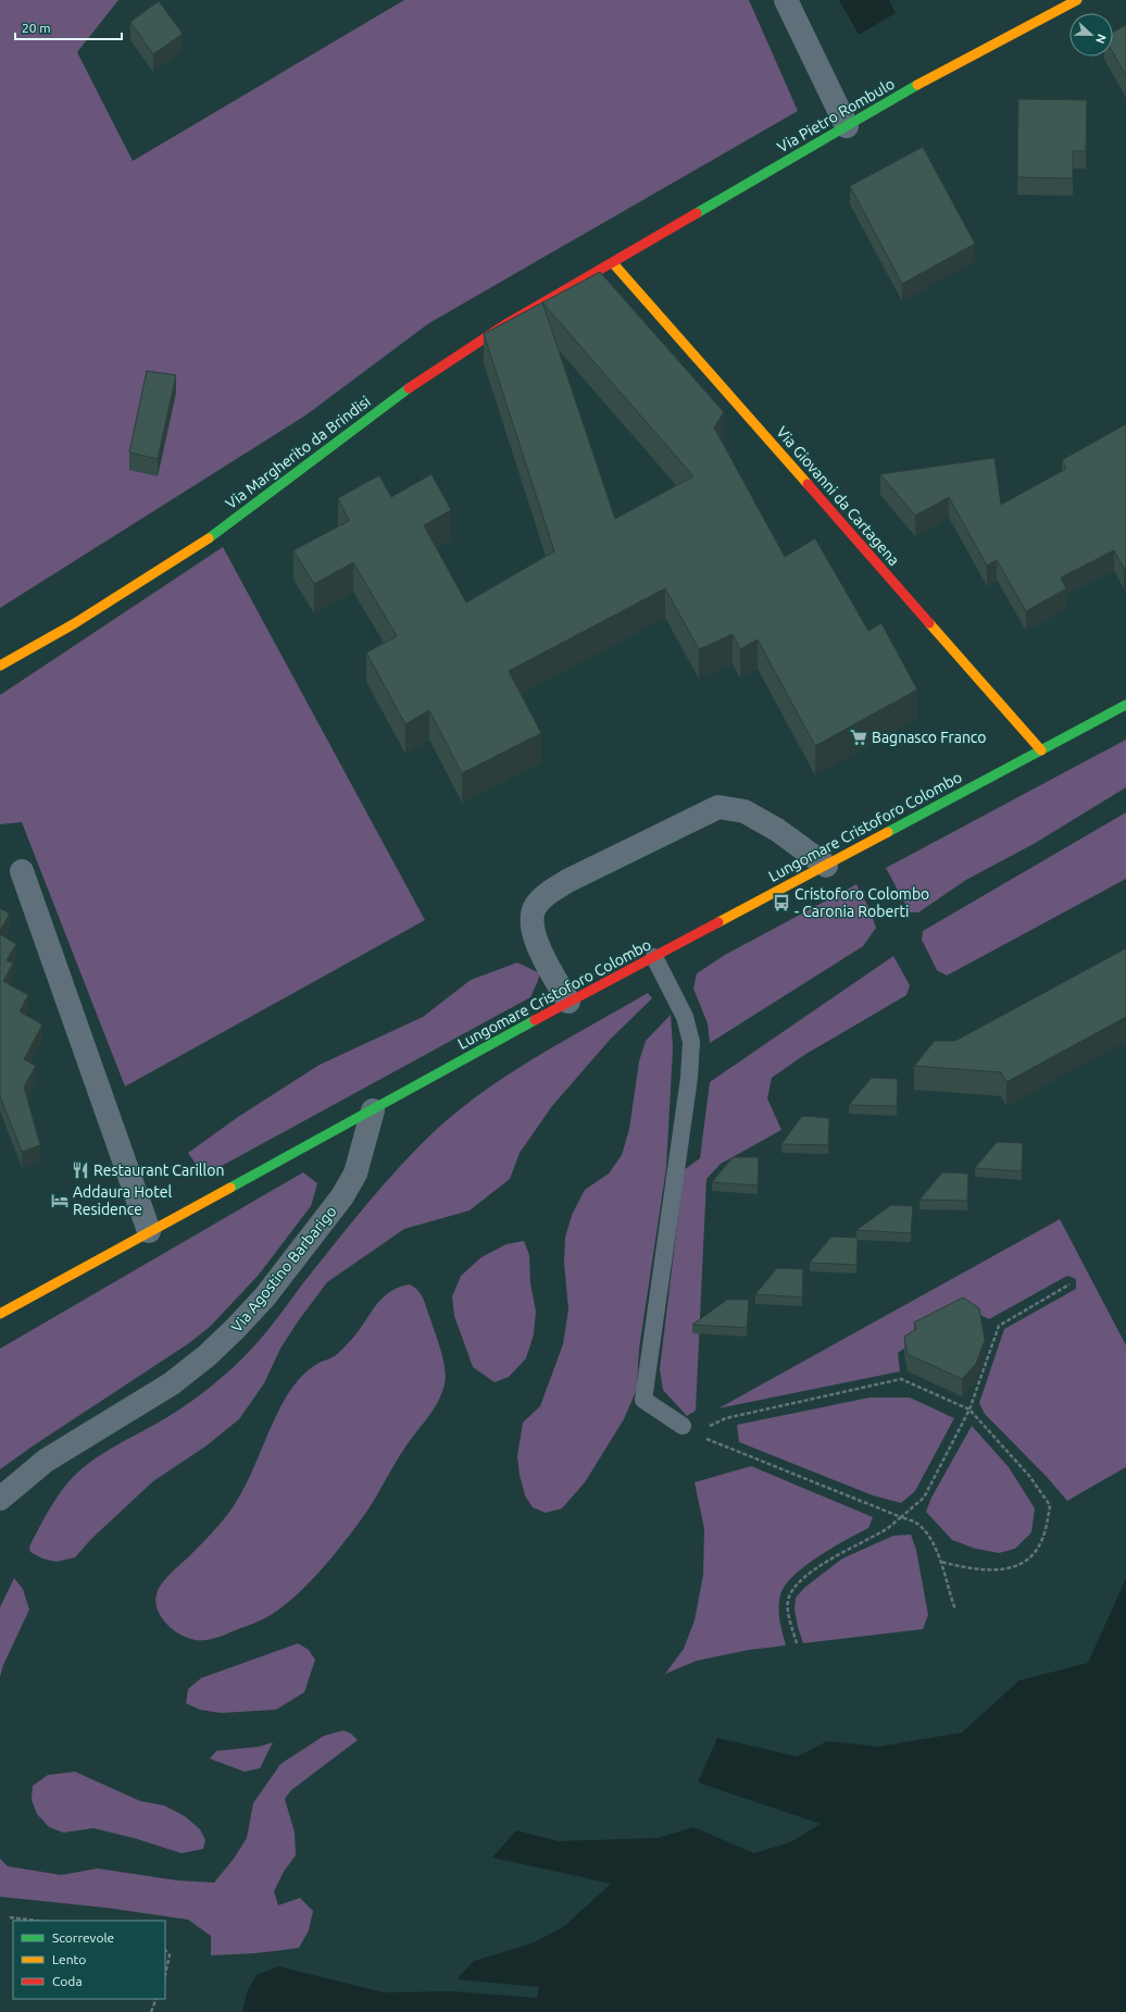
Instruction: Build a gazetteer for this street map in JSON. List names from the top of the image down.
{
  "streets": {
    "street": [
      "Via Pietro Rombulo",
      "Via Margherito da Brindisi",
      "Via Giovanni da Cartagena",
      "Lungomare Cristoforo Colombo",
      "Via Agostino Barbarigo"
    ]
  },
  "crossings": [
    ["Via Pietro Rombulo", "Via Margherito da Brindisi"],
    ["Via Pietro Rombulo", "Via Giovanni da Cartagena"],
    ["Via Margherito da Brindisi", "Via Giovanni da Cartagena"],
    ["Via Giovanni da Cartagena", "Lungomare Cristoforo Colombo"],
    ["Lungomare Cristoforo Colombo", "Via Agostino Barbarigo"]
  ],
  "places": {
    "supermarket": ["Bagnasco Franco"],
    "bus stop": ["Cristoforo Colombo - Caronia Roberti"],
    "restaurant": ["Restaurant Carillon"],
    "hotel": ["Addaura Hotel Residence"]
  },
  "legend": ["Scorrevole", "Lento", "Coda"],
  "scale_bar": "20 m",
  "north": "right"
}
